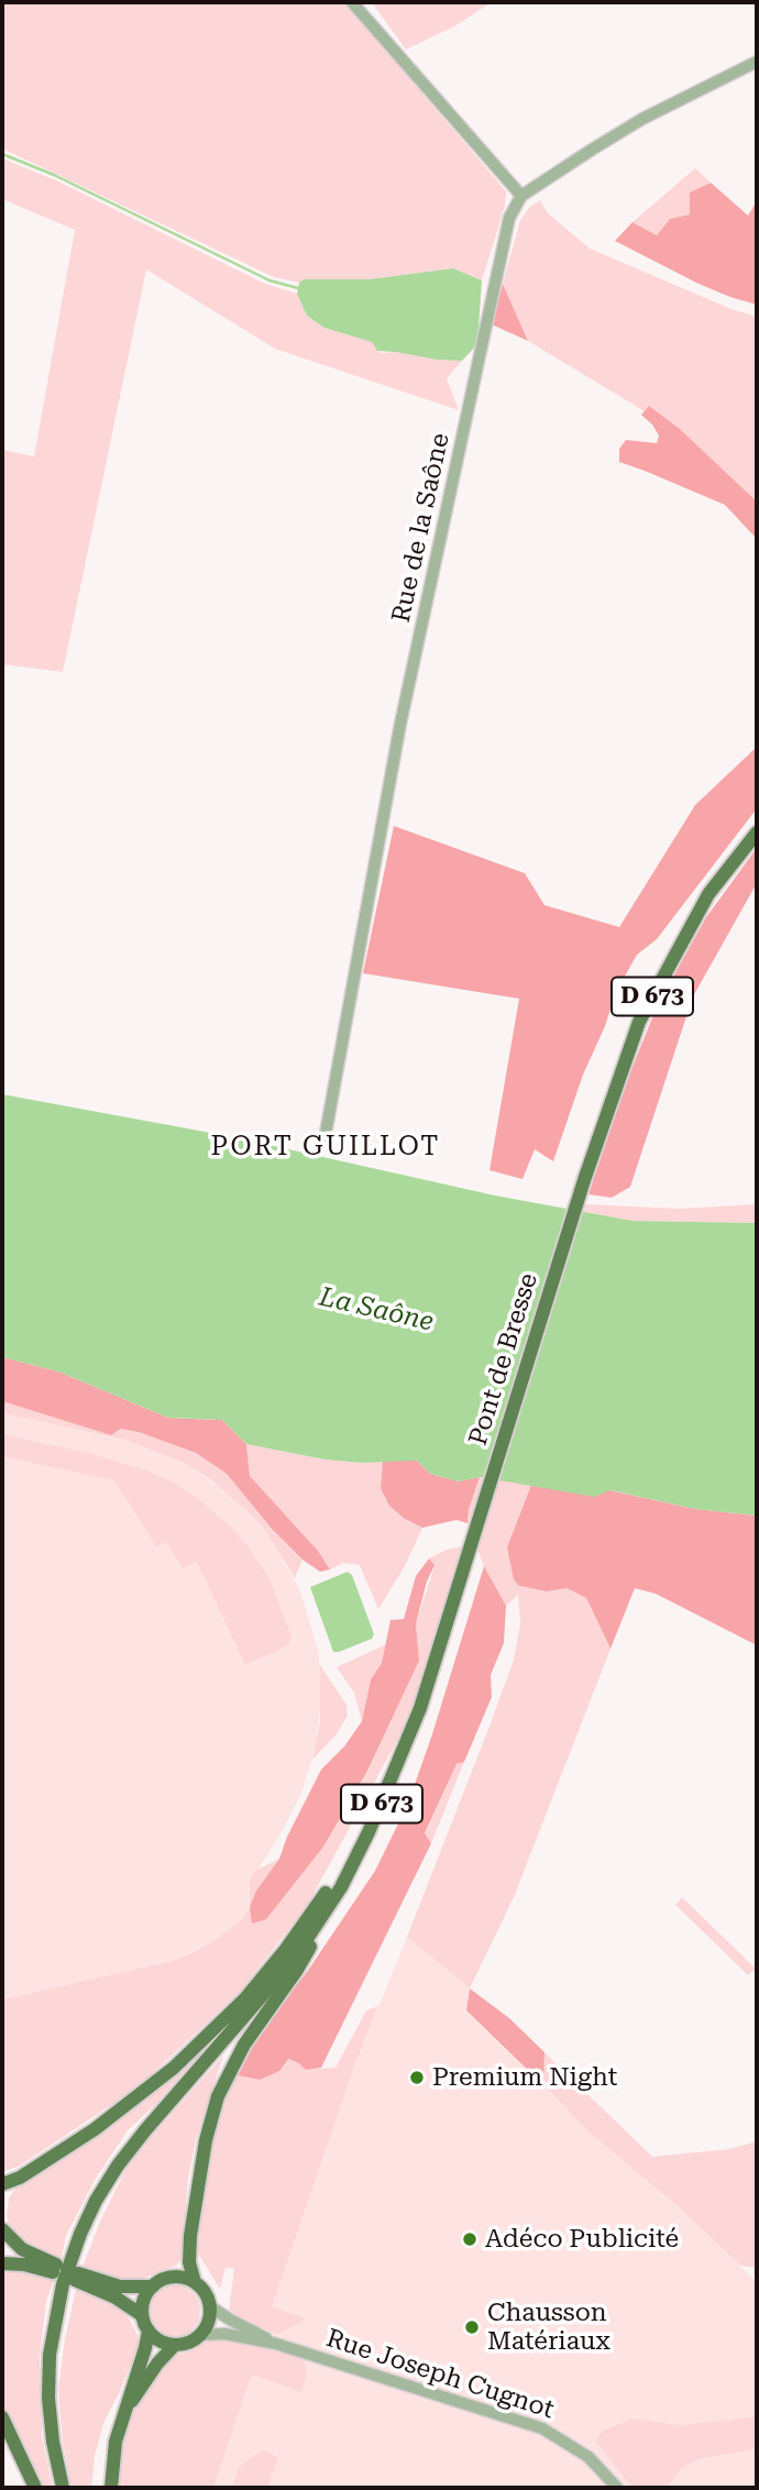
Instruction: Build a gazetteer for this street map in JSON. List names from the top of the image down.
{
  "streets": {
    "main road": ["D 673", "Pont de Bresse"],
    "street": ["Rue de la Saône", "Rue Joseph Cugnot"]
  },
  "crossings": [
    ["D 673", "Pont de Bresse"]
  ],
  "districts": ["PORT GUILLOT"],
  "water": ["La Saône"],
  "places": ["Premium Night", "Adéco Publicité", "Chausson Matériaux"]
}
